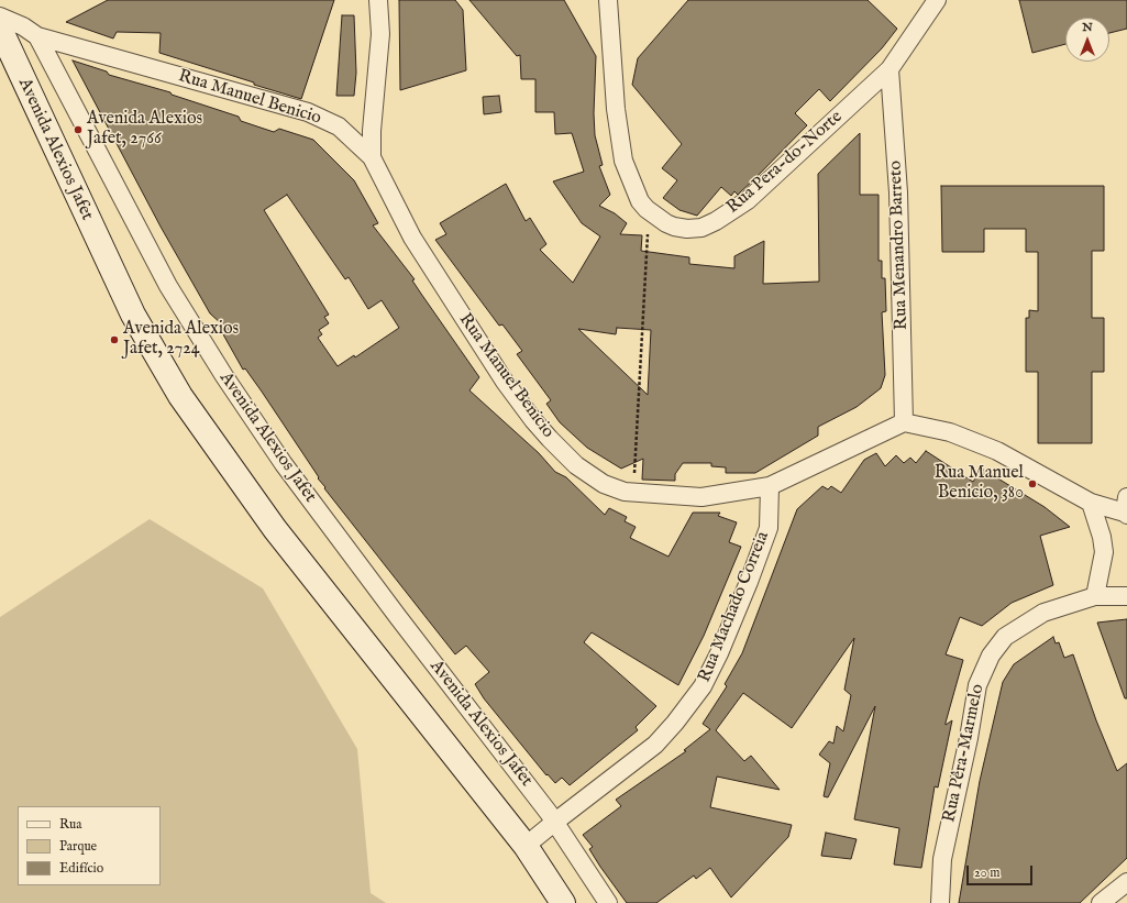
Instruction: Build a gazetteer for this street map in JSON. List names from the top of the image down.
{
  "streets": {
    "main road": ["Avenida Alexios Jafet"],
    "street": [
      "Rua Manuel Benicio",
      "Rua Pera-do-Norte",
      "Rua Menandro Barreto",
      "Rua Machado Correia",
      "Rua Pêra-Marmelo"
    ]
  },
  "crossings": [
    ["Rua Manuel Benicio", "Avenida Alexios Jafet"],
    ["Rua Manuel Benicio", "Rua Menandro Barreto"],
    ["Rua Manuel Benicio", "Rua Machado Correia"],
    ["Avenida Alexios Jafet", "Rua Machado Correia"],
    ["Rua Pera-do-Norte", "Rua Menandro Barreto"]
  ],
  "places": ["Avenida Alexios Jafet, 2766", "Avenida Alexios Jafet, 2724", "Rua Manuel Benicio, 380"],
  "legend": ["Rua", "Parque", "Edifício"],
  "scale_bar": "20 m",
  "north": "top"
}
